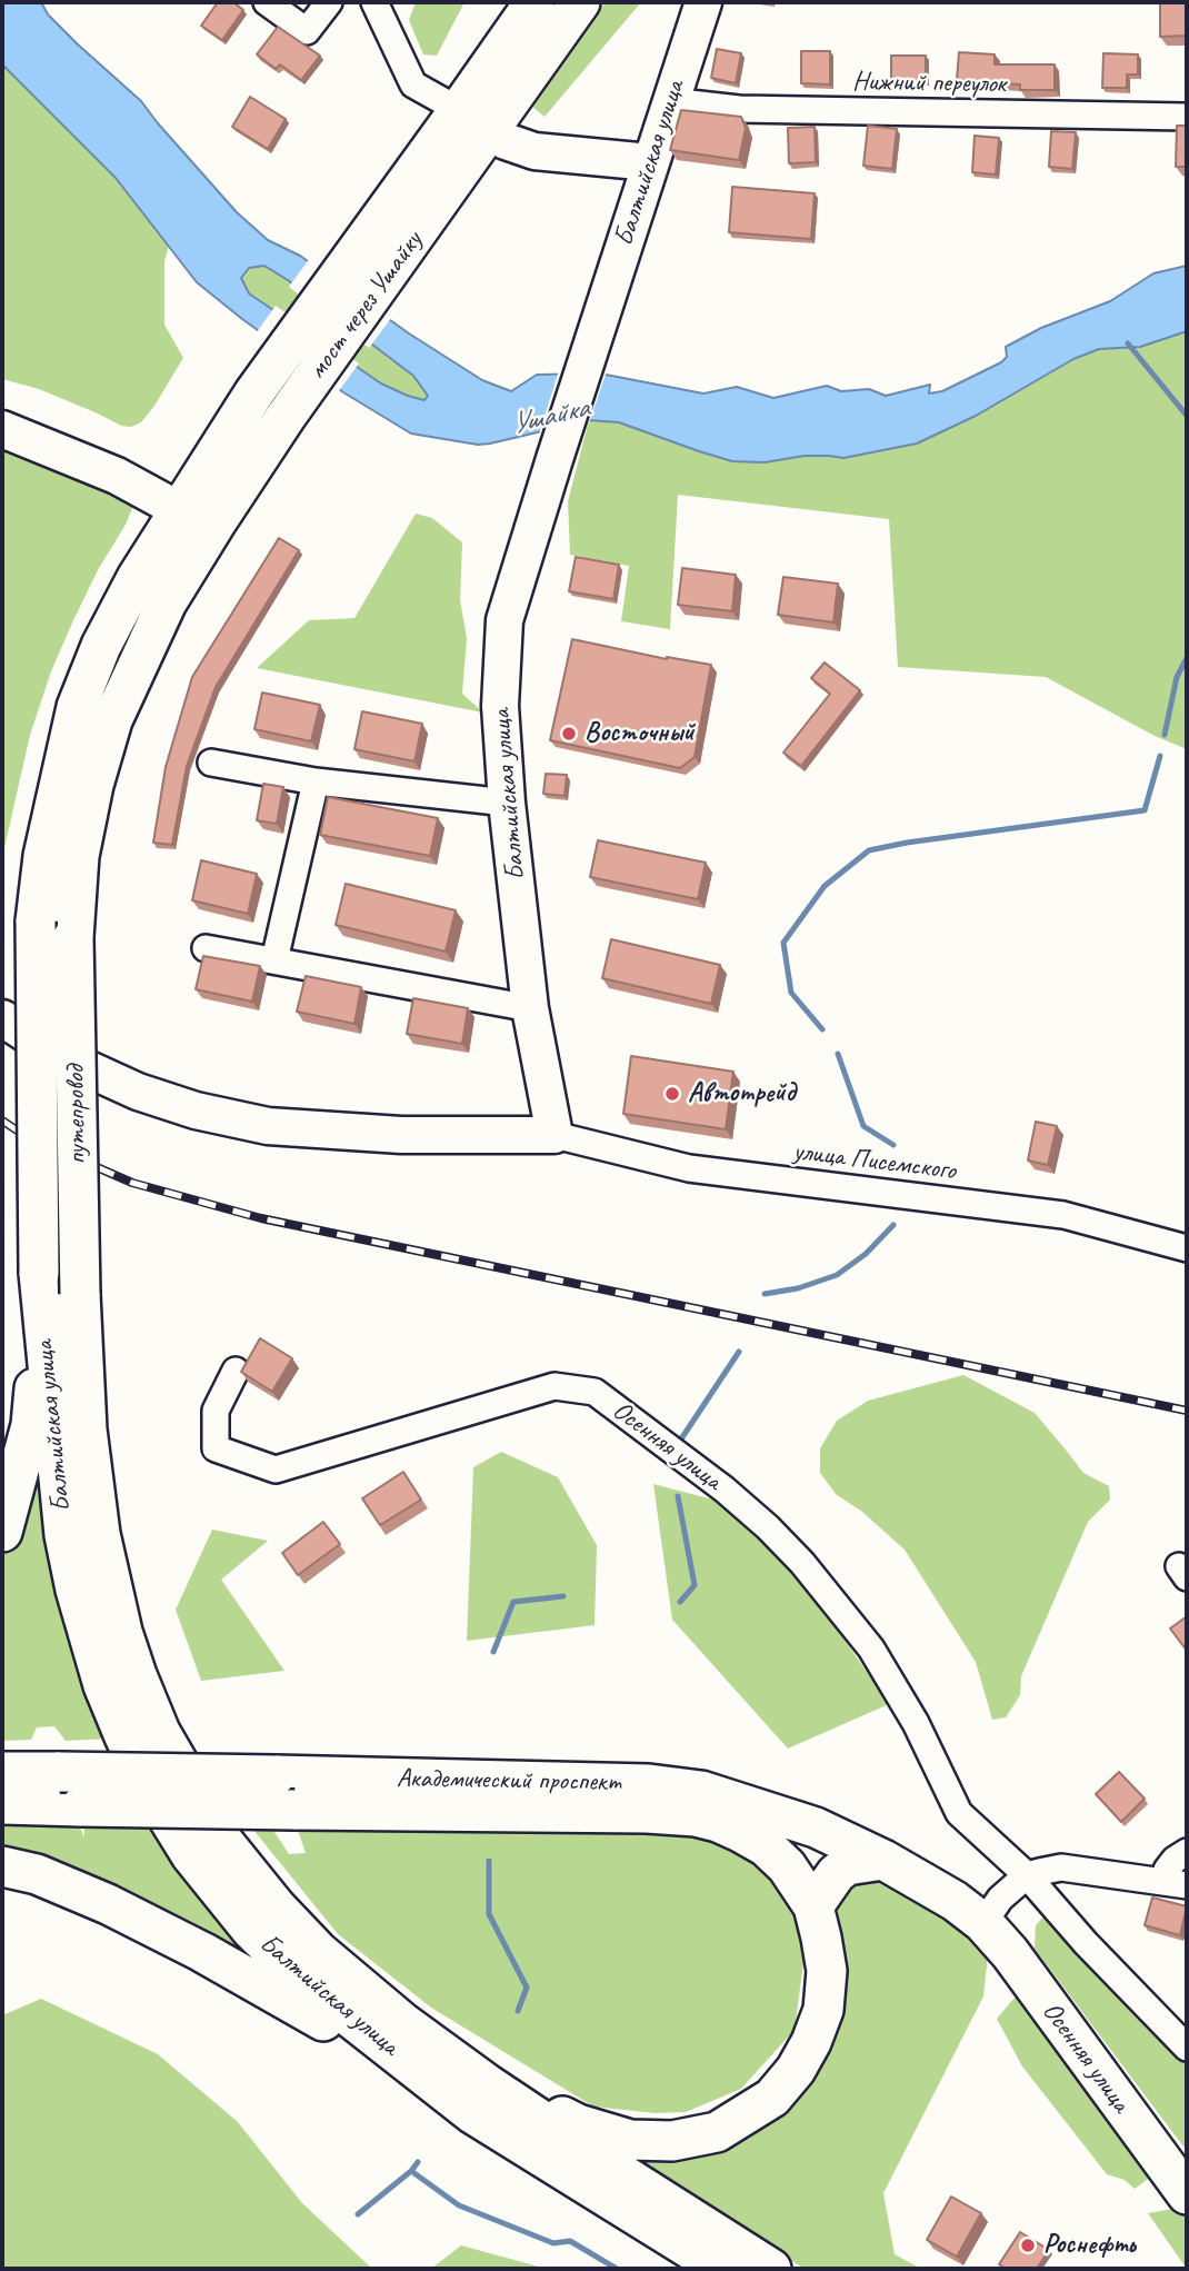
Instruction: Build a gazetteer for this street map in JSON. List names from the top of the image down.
{
  "streets": {
    "main road": [
      "Балтийская улица",
      "мост через Ушайку",
      "путепровод",
      "Осенняя улица",
      "Академический проспект"
    ],
    "street": ["Нижний переулок", "улица Писемского"]
  },
  "crossings": [
    ["Нижний переулок", "Балтийская улица"],
    ["Балтийская улица", "путепровод"],
    ["Балтийская улица", "улица Писемского"],
    ["мост через Ушайку", "путепровод"],
    ["Осенняя улица", "Академический проспект"]
  ],
  "water": ["Ушайка"],
  "places": ["Восточный", "Автотрейд", "Роснефть"]
}
